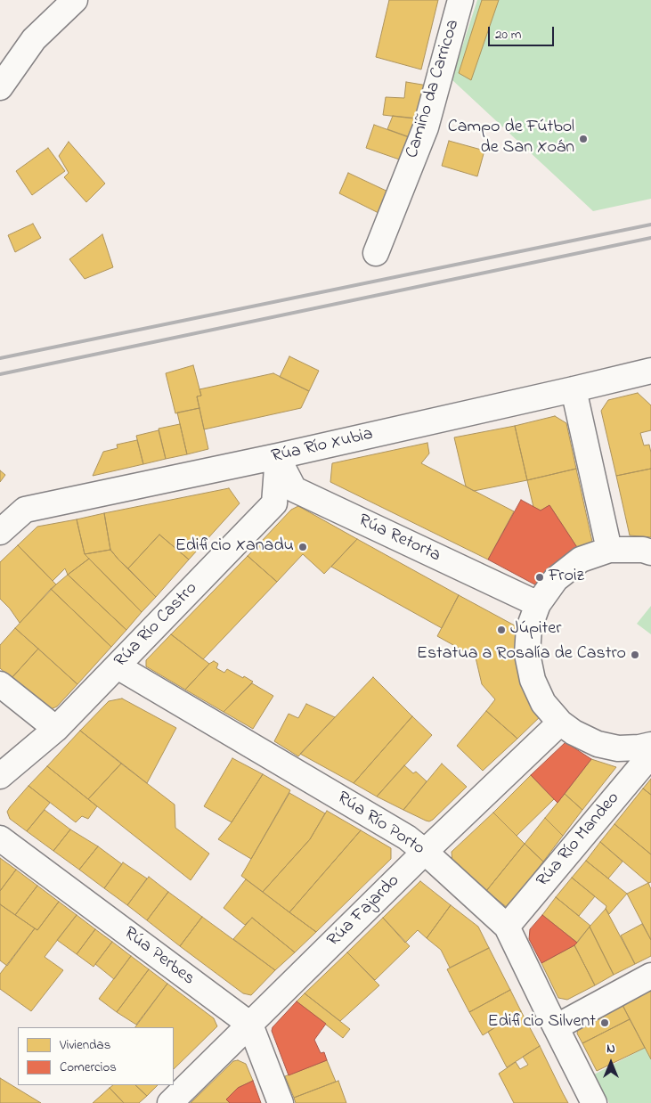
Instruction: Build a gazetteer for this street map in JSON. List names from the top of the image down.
{
  "streets": {
    "street": [
      "Camiño da Carricoa",
      "Rúa Río Xubia",
      "Rúa Retorta",
      "Rúa Río Castro",
      "Rúa Río Porto",
      "Rúa Río Mandeo",
      "Rúa Fajardo",
      "Rúa Perbes"
    ]
  },
  "crossings": [
    ["Rúa Río Xubia", "Rúa Retorta"],
    ["Rúa Río Xubia", "Rúa Río Castro"],
    ["Rúa Retorta", "Rúa Río Castro"],
    ["Rúa Río Castro", "Rúa Río Porto"],
    ["Rúa Río Porto", "Rúa Río Mandeo"],
    ["Rúa Río Porto", "Rúa Fajardo"],
    ["Rúa Fajardo", "Rúa Perbes"]
  ],
  "places": [
    "Campo de Fútbol de San Xoán",
    "Edificio Xanadu",
    "Froiz",
    "Júpiter",
    "Estatua a Rosalía de Castro",
    "Edificio Silvent"
  ],
  "legend": ["Viviendas", "Comercios"],
  "scale_bar": "20 m",
  "north": "top"
}
